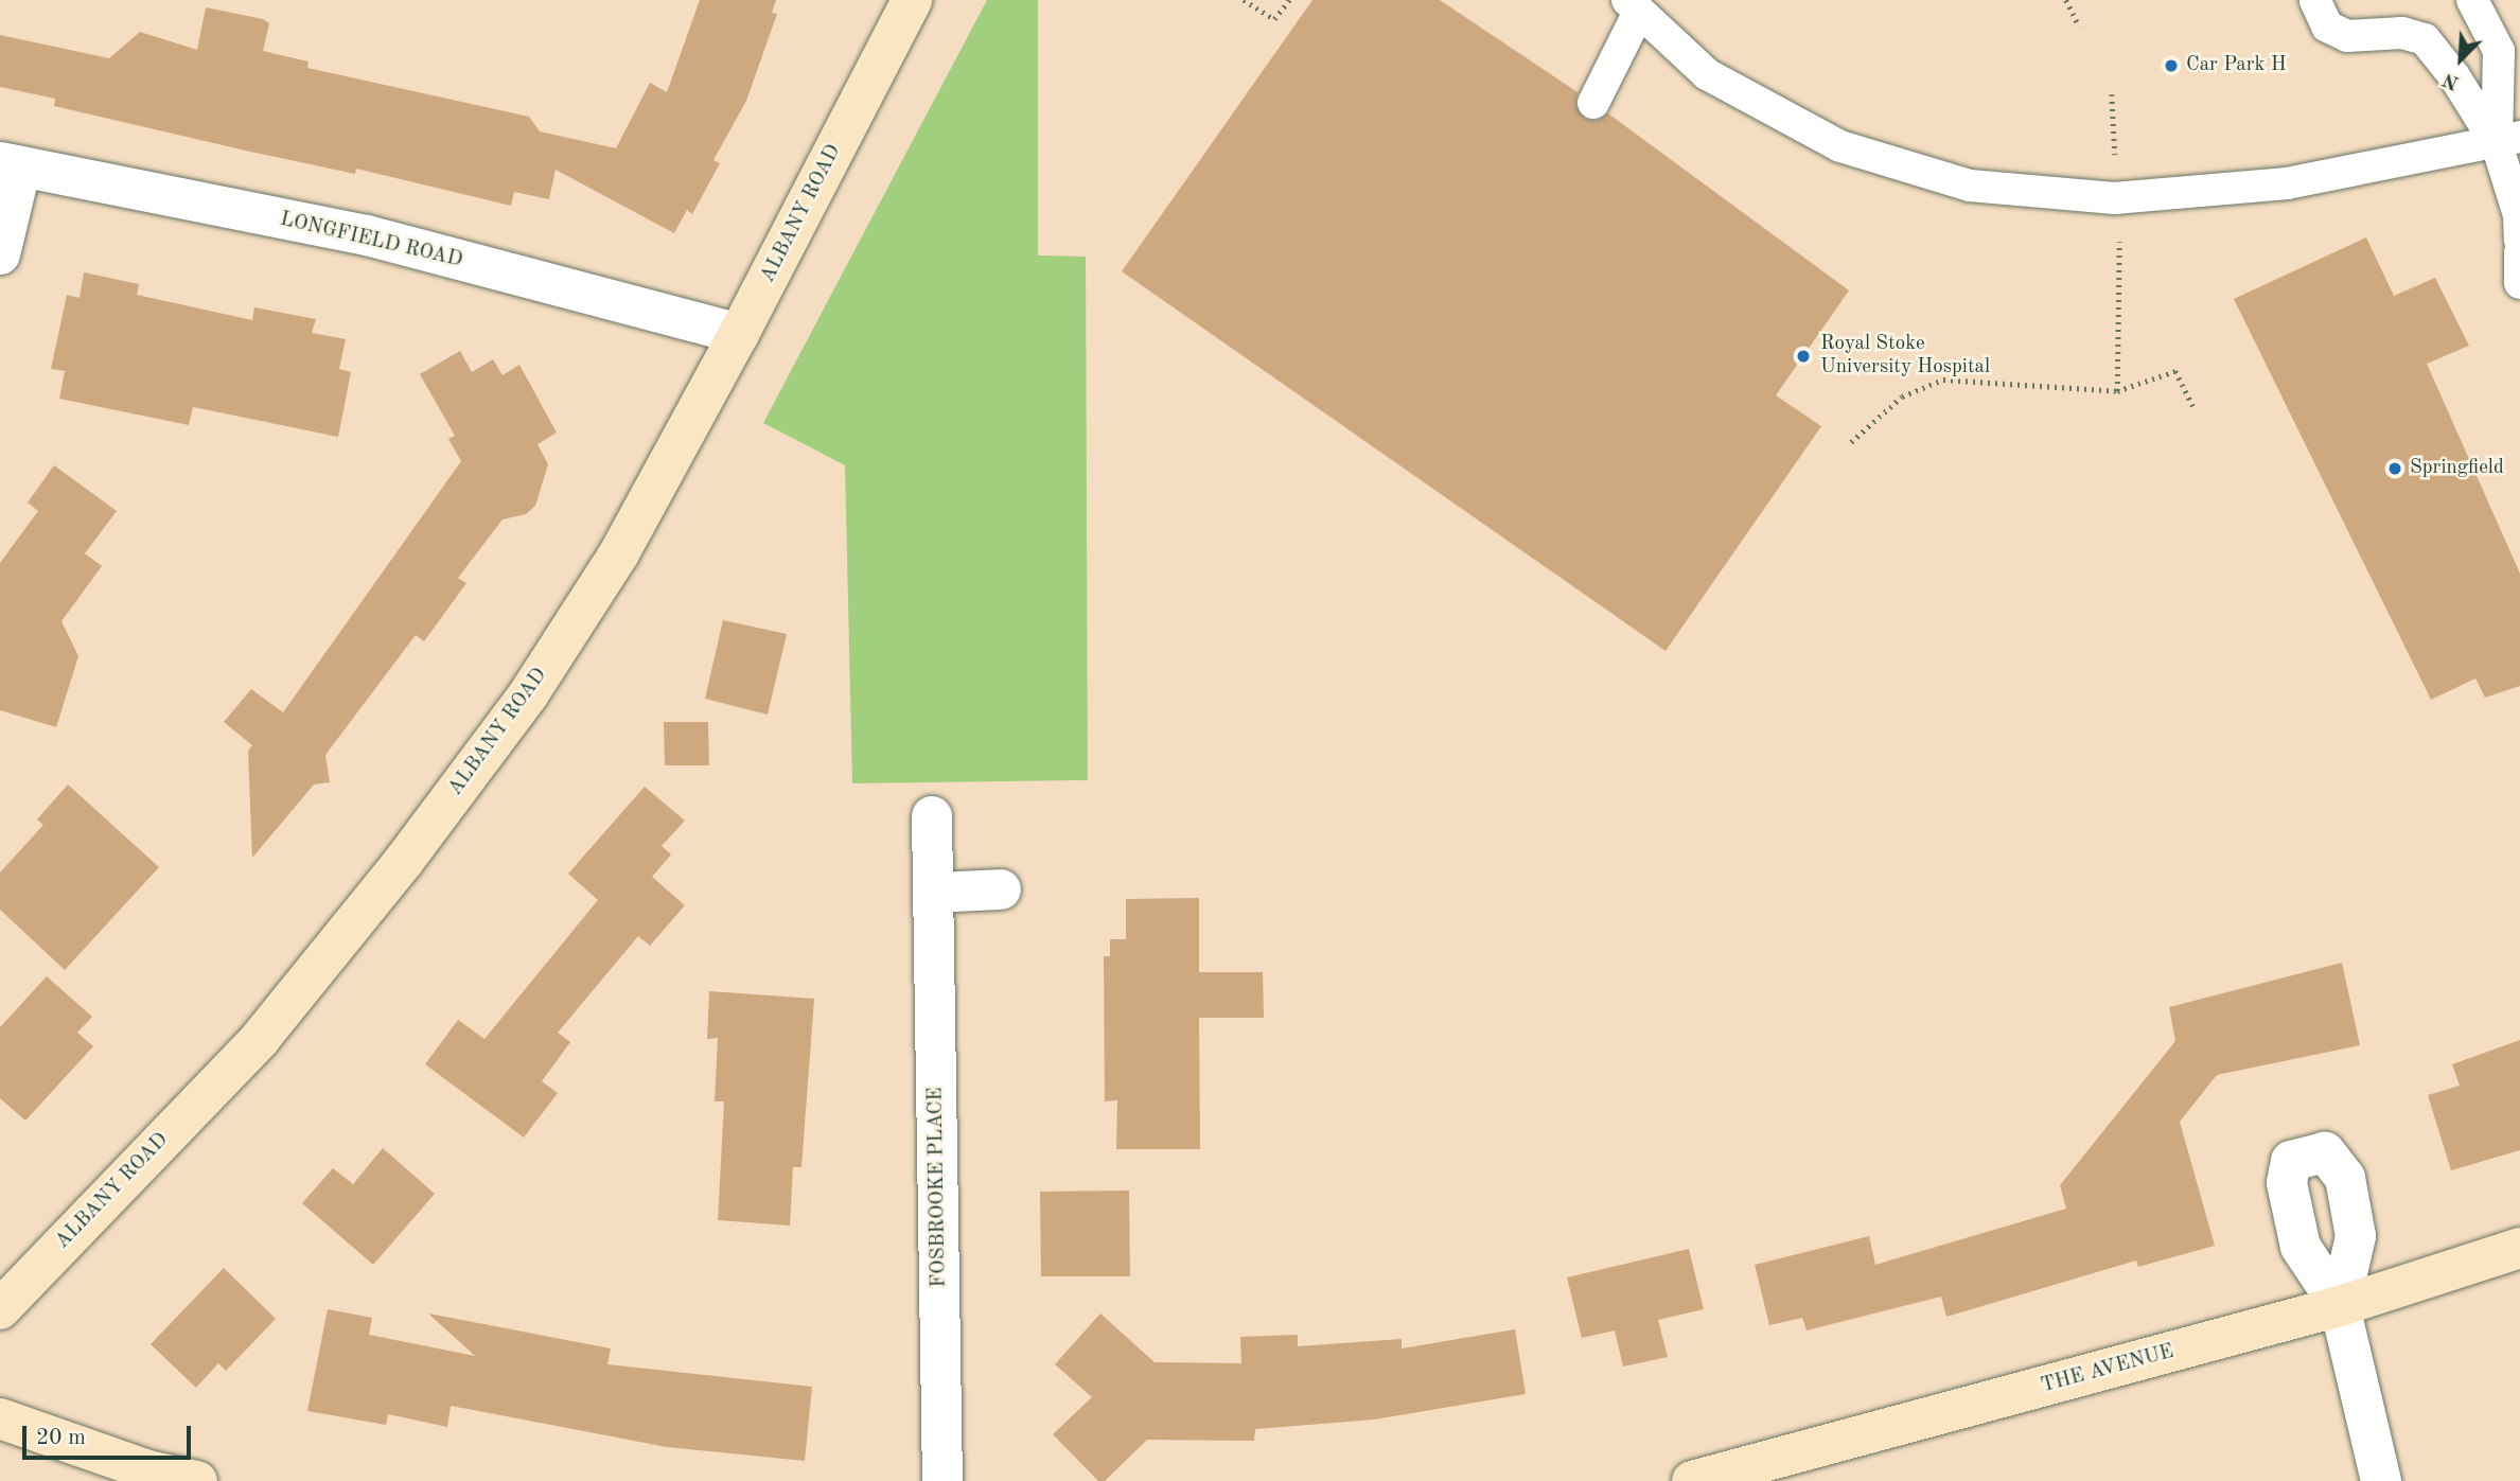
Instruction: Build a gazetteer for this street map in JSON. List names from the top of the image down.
{
  "streets": {
    "street": [
      "ALBANY ROAD",
      "LONGFIELD ROAD",
      "FOSBROOKE PLACE",
      "THE AVENUE"
    ]
  },
  "crossings": [
    ["ALBANY ROAD", "LONGFIELD ROAD"]
  ],
  "places": ["Car Park H", "Royal Stoke University Hospital", "Springfield"],
  "scale_bar": "20 m",
  "north": "bottom left"
}
